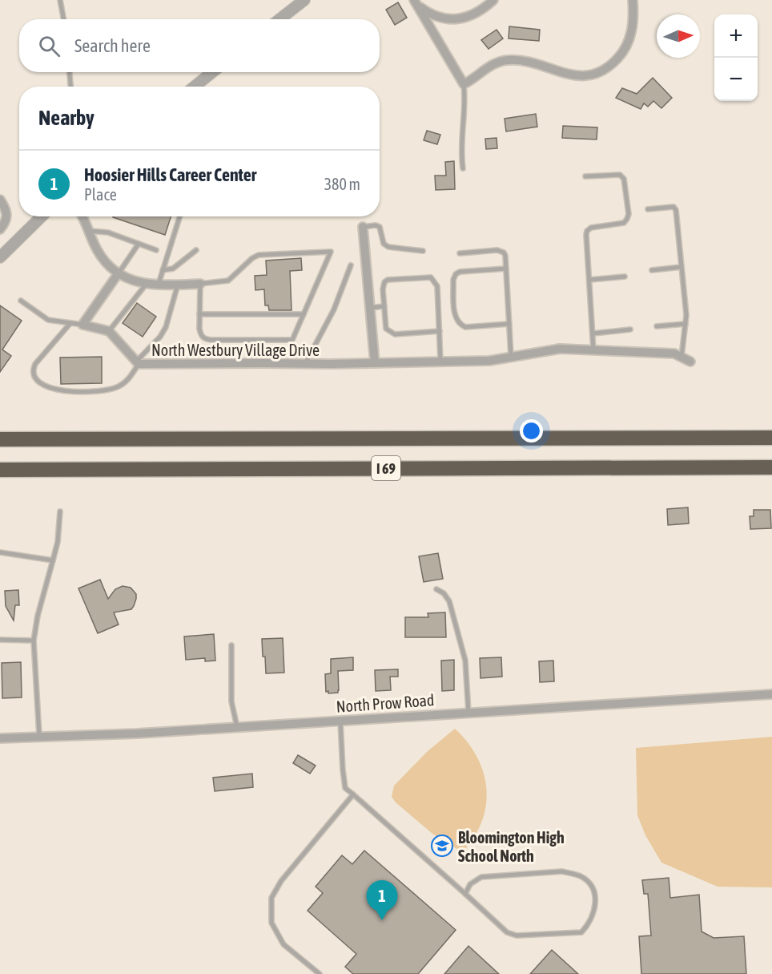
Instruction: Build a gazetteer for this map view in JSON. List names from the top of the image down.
{
  "streets": {
    "highway": ["I 69"],
    "street": ["North Westbury Village Drive", "North Prow Road"]
  },
  "places": {
    "school or university": ["Bloomington High School North"]
  },
  "north": "right",
  "page": {
    "map_buttons": ["+", "−"],
    "search": "Search here",
    "heading": "Nearby",
    "list": [
      {
        "mark": "1",
        "name": "Hoosier Hills Career Center",
        "note": "Place",
        "value": "380 m"
      }
    ],
    "pins": "1"
  }
}
